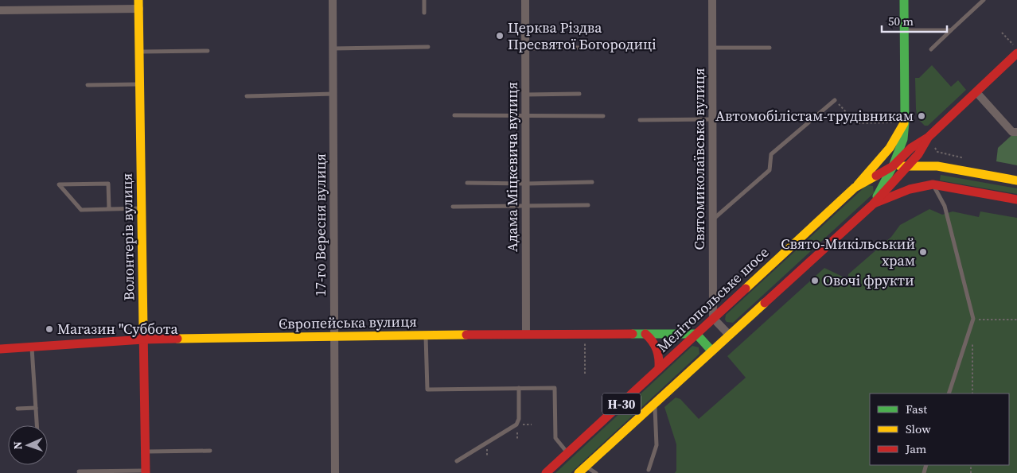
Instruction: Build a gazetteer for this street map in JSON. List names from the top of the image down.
{
  "streets": {
    "main road": [
      "Волонтерів вулиця",
      "Мелітопольське шосе",
      "Європейська вулиця",
      "Н-30"
    ],
    "street": ["Святомиколаївська вулиця", "Адама Міцкевича вулиця", "17-го Вересня вулиця"]
  },
  "crossings": [
    ["Святомиколаївська вулиця", "Мелітопольське шосе"],
    ["Адама Міцкевича вулиця", "Європейська вулиця"],
    ["17-го Вересня вулиця", "Європейська вулиця"],
    ["Волонтерів вулиця", "Європейська вулиця"],
    ["Мелітопольське шосе", "Європейська вулиця"]
  ],
  "places": [
    "Церква Різдва Пресвятої Богородиці",
    "Автомобілістам-трудівникам",
    "Свято-Микільський храм",
    "Овочі фрукти",
    "Магазин \"Суббота"
  ],
  "legend": ["Fast", "Slow", "Jam"],
  "scale_bar": "50 m",
  "north": "left"
}
